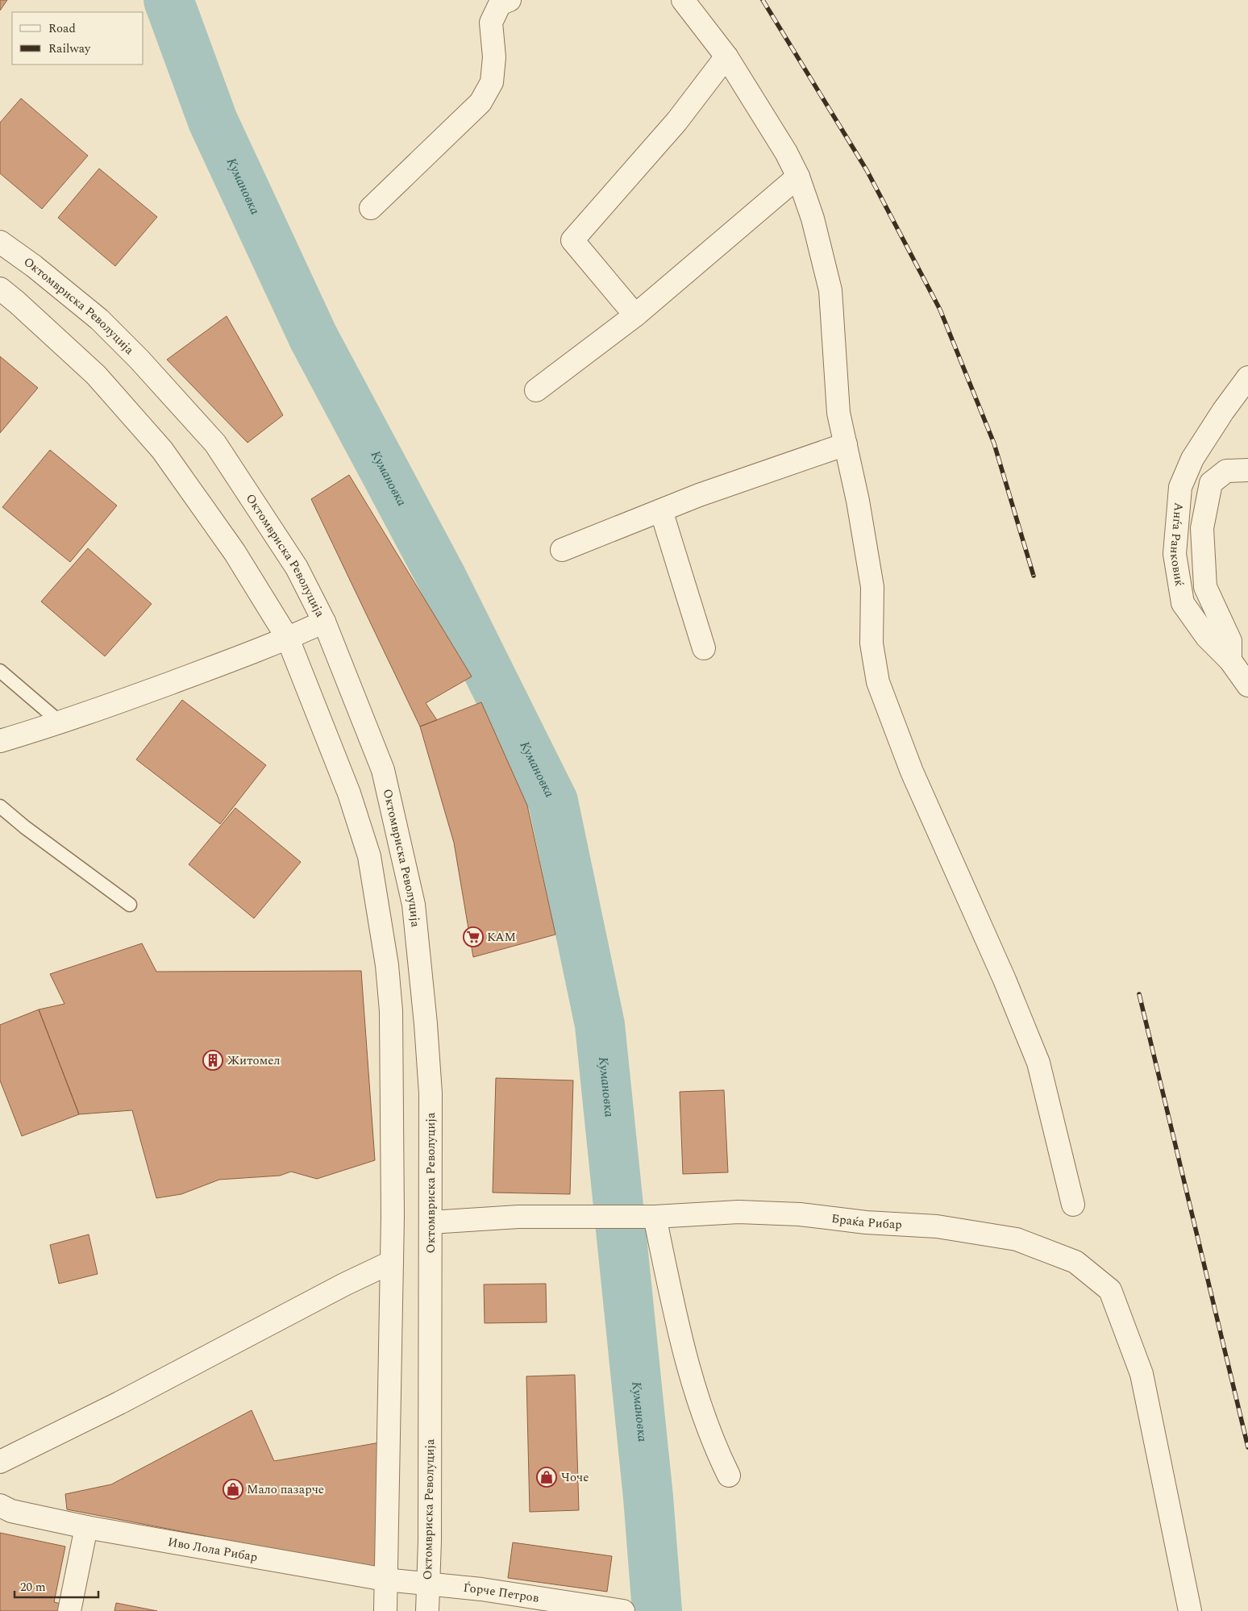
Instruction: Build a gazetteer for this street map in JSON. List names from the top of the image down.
{
  "streets": {
    "street": [
      "Октомвриска Револуција",
      "Анѓа Ранковиќ",
      "Браќа Рибар",
      "Иво Лола Рибар",
      "Ѓорче Петров"
    ]
  },
  "crossings": [
    ["Октомвриска Револуција", "Браќа Рибар"],
    ["Октомвриска Револуција", "Иво Лола Рибар"],
    ["Октомвриска Револуција", "Ѓорче Петров"],
    ["Иво Лола Рибар", "Ѓорче Петров"]
  ],
  "water": ["Кумановка"],
  "places": {
    "supermarket": ["КАМ"],
    "building": ["Житомел"],
    "shop": ["Чоче", "Мало пазарче"]
  },
  "legend": ["Road", "Railway"],
  "scale_bar": "20 m"
}
